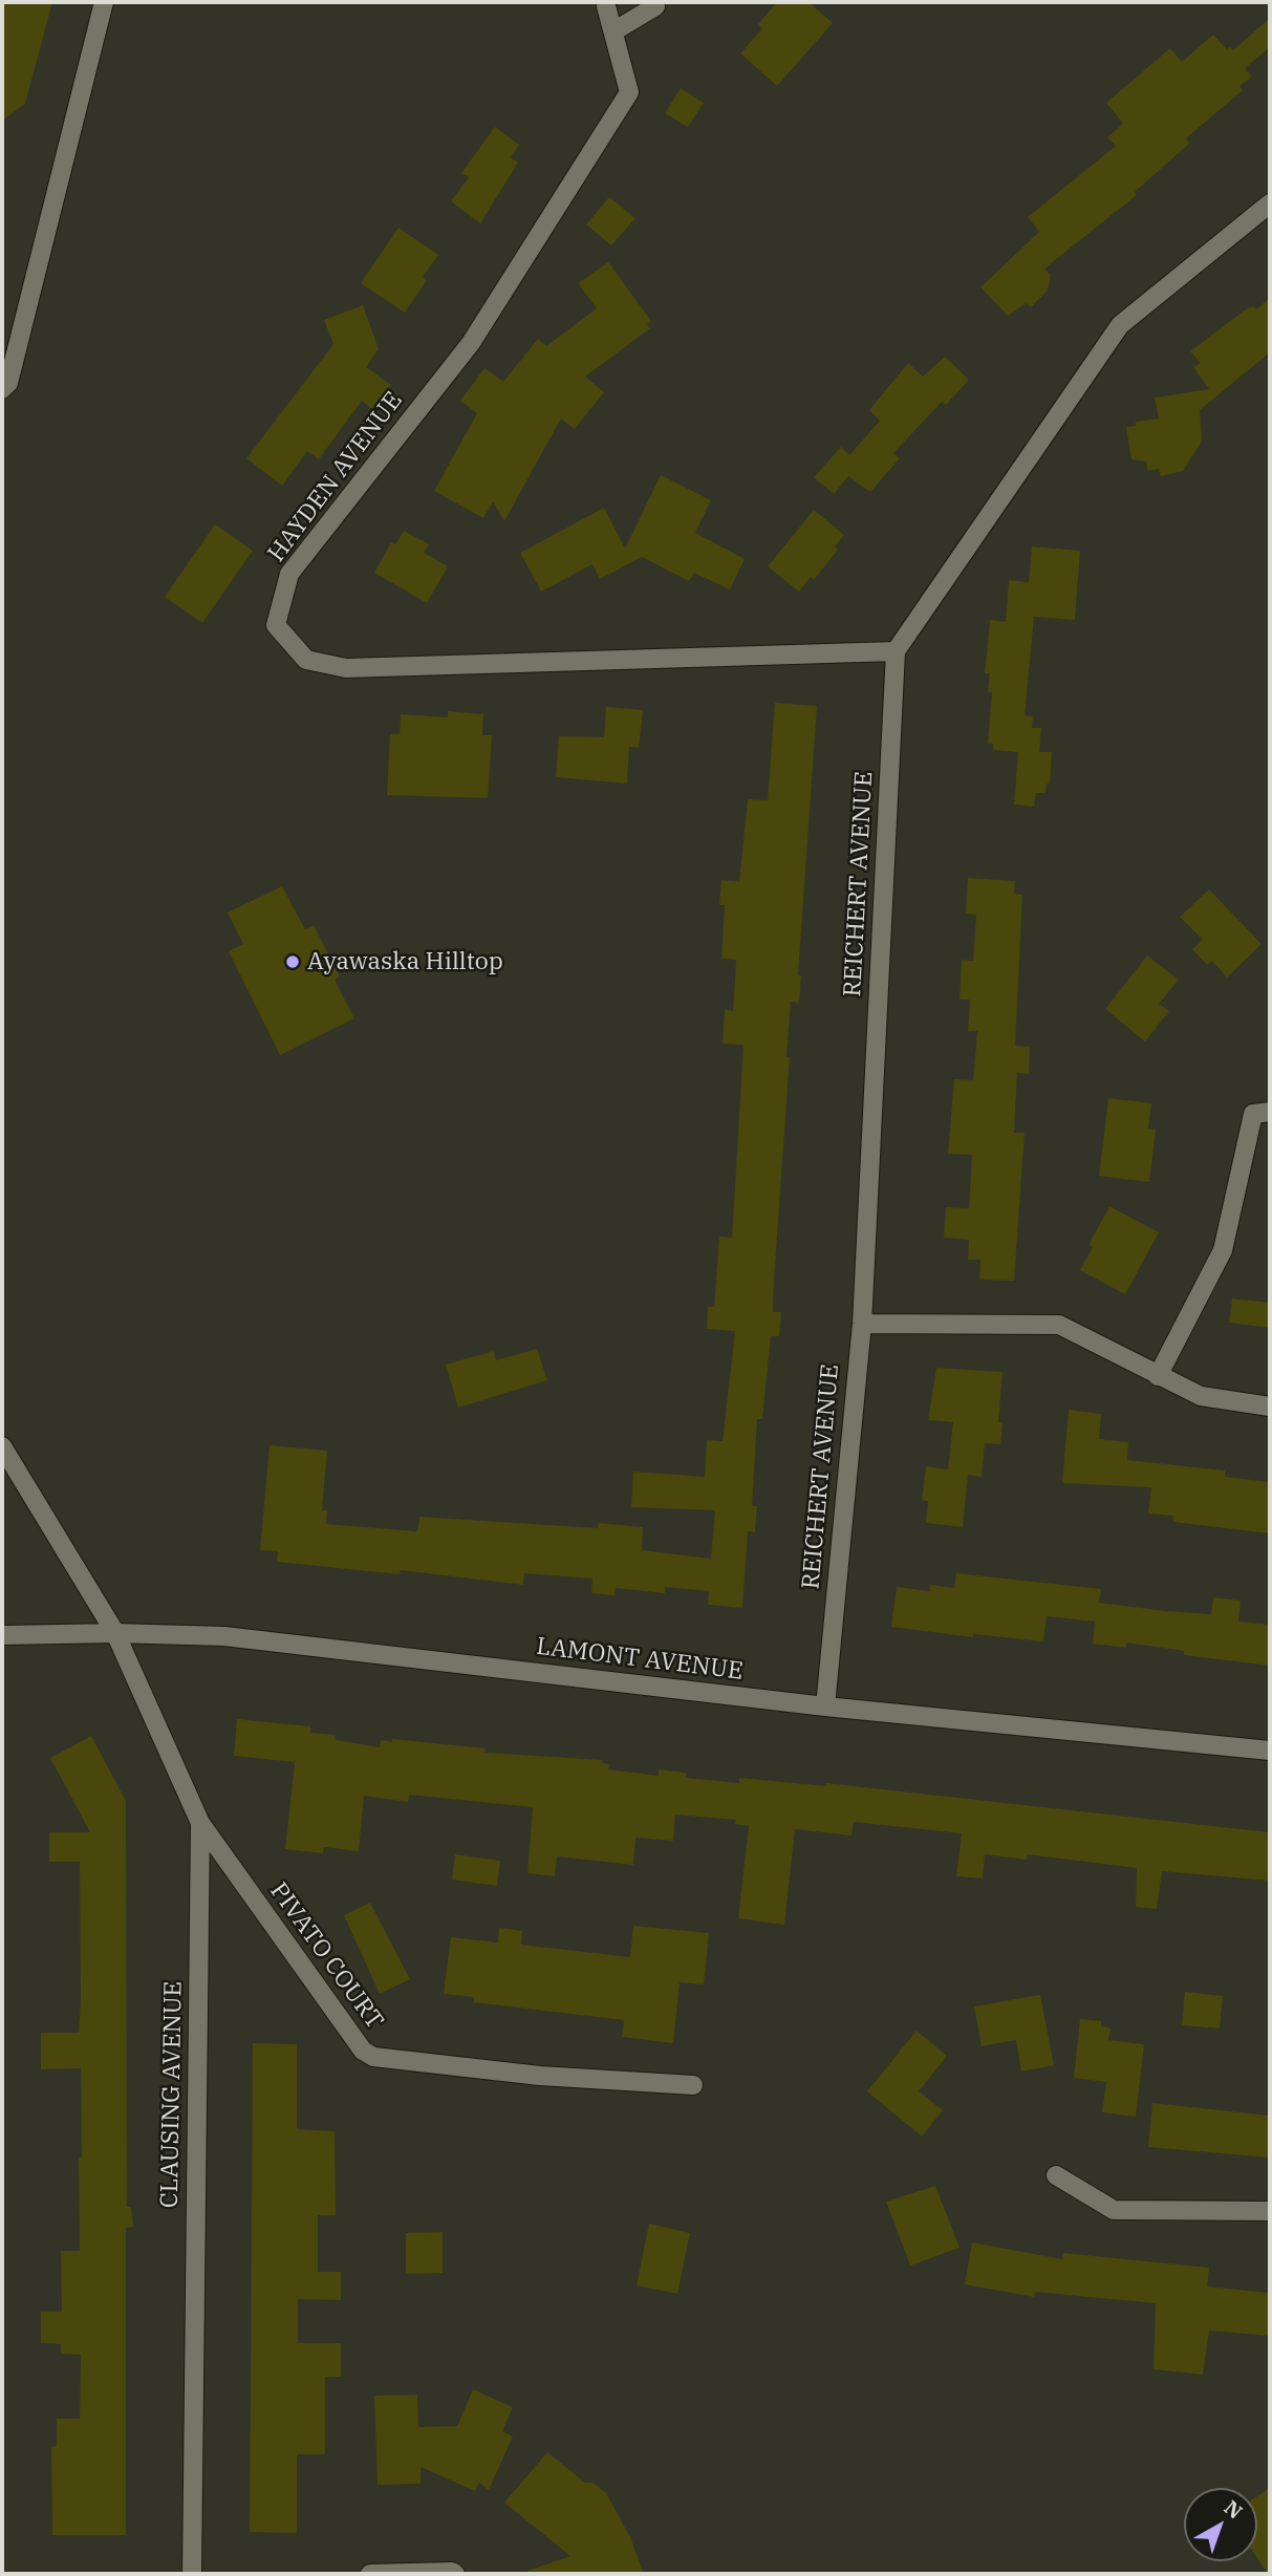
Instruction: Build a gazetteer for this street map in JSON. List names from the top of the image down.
{
  "streets": {
    "street": [
      "HAYDEN AVENUE",
      "REICHERT AVENUE",
      "LAMONT AVENUE",
      "PIVATO COURT",
      "CLAUSING AVENUE"
    ]
  },
  "crossings": [
    ["HAYDEN AVENUE", "REICHERT AVENUE"],
    ["REICHERT AVENUE", "LAMONT AVENUE"],
    ["LAMONT AVENUE", "CLAUSING AVENUE"],
    ["PIVATO COURT", "CLAUSING AVENUE"]
  ],
  "places": ["Ayawaska Hilltop"],
  "north": "top right"
}
